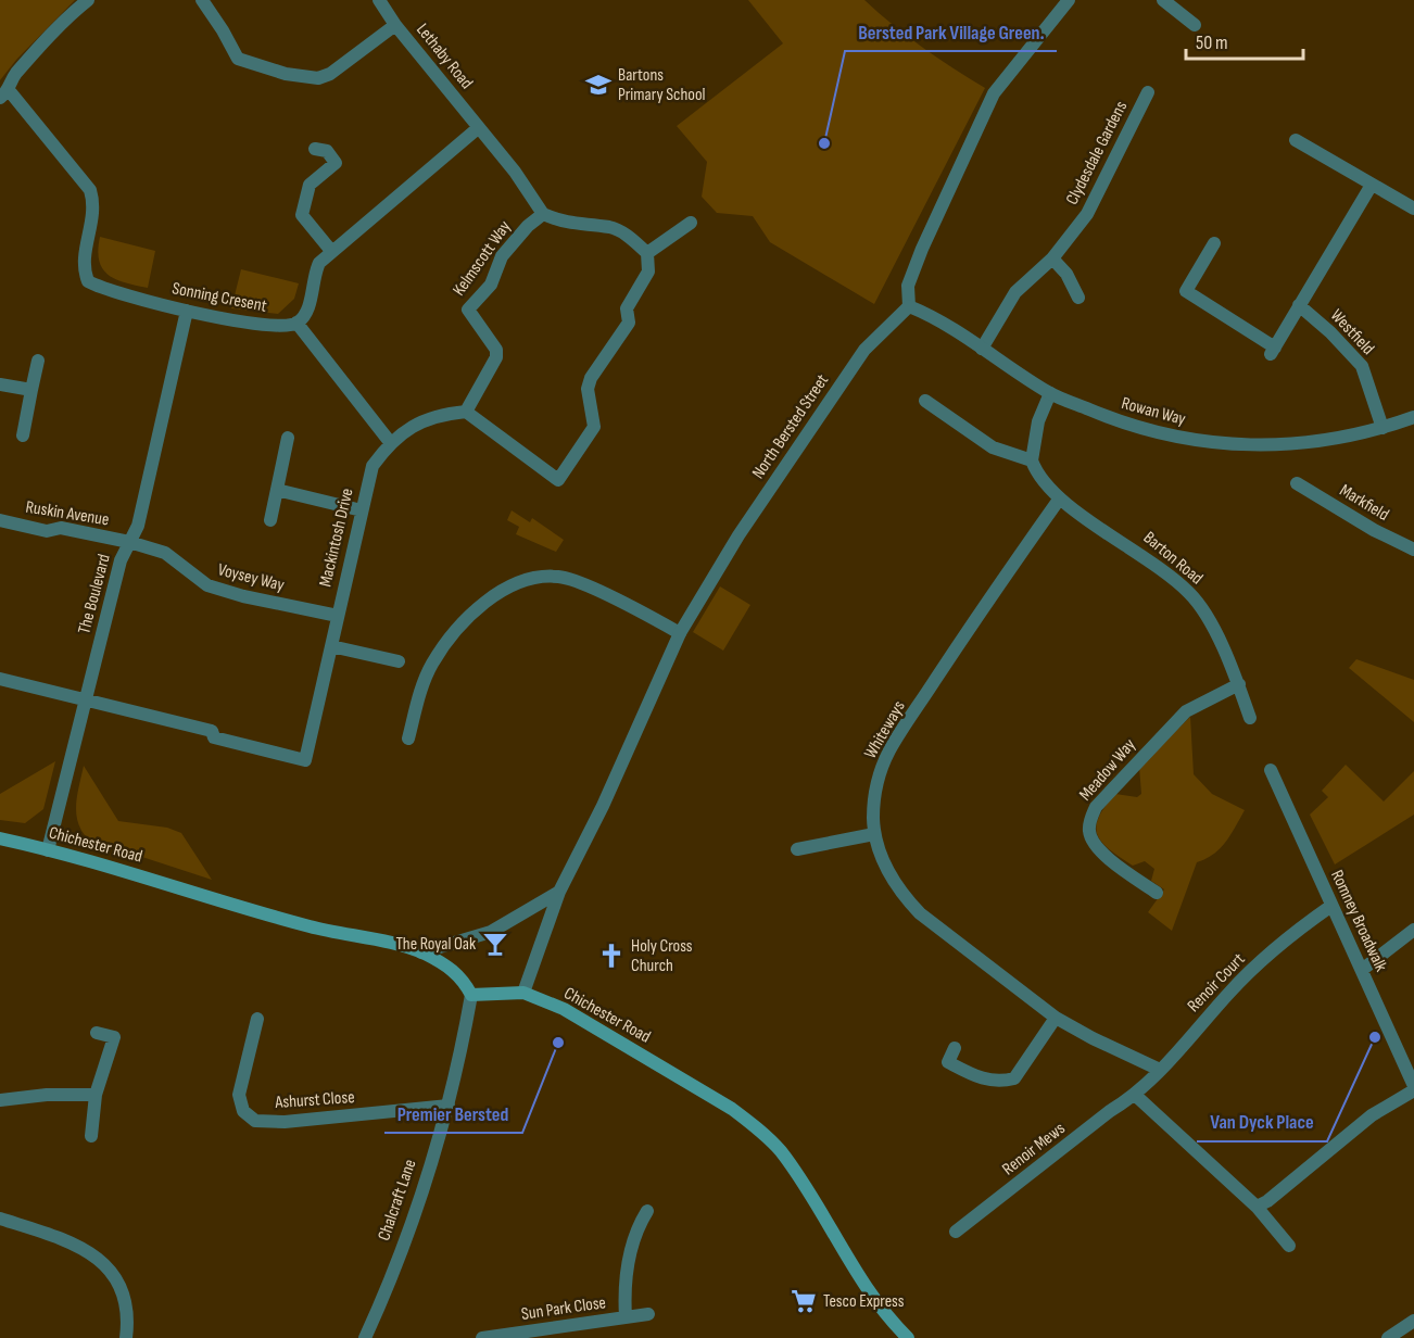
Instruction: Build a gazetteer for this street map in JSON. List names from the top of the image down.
{
  "streets": {
    "main road": ["Chichester Road"],
    "street": [
      "Lethaby Road",
      "Clydesdale Gardens",
      "Kelmscott Way",
      "Sonning Cresent",
      "Westfield",
      "Rowan Way",
      "North Bersted Street",
      "Markfield",
      "Ruskin Avenue",
      "Mackintosh Drive",
      "Barton Road",
      "Voysey Way",
      "The Boulevard",
      "Whiteways",
      "Meadow Way",
      "Romney Broadwalk",
      "Renoir Court",
      "Ashurst Close",
      "Renoir Mews",
      "Chalcraft Lane",
      "Sun Park Close"
    ]
  },
  "crossings": [
    ["Lethaby Road", "Kelmscott Way"],
    ["Clydesdale Gardens", "Rowan Way"],
    ["Sonning Cresent", "The Boulevard"],
    ["Westfield", "Rowan Way"],
    ["Rowan Way", "North Bersted Street"],
    ["North Bersted Street", "Chichester Road"],
    ["Ruskin Avenue", "Voysey Way"],
    ["Ruskin Avenue", "The Boulevard"],
    ["Mackintosh Drive", "Voysey Way"],
    ["Mackintosh Drive", "The Boulevard"],
    ["Barton Road", "Whiteways"],
    ["Barton Road", "Meadow Way"],
    ["Voysey Way", "The Boulevard"],
    ["The Boulevard", "Chichester Road"],
    ["Whiteways", "Renoir Court"],
    ["Chichester Road", "Chalcraft Lane"],
    ["Romney Broadwalk", "Renoir Court"],
    ["Renoir Court", "Renoir Mews"],
    ["Ashurst Close", "Chalcraft Lane"]
  ],
  "places": {
    "school or university": ["Bartons Primary School"],
    "other": ["Bersted Park Village Green.", "Van Dyck Place", "Premier Bersted"],
    "bar": ["The Royal Oak"],
    "church": ["Holy Cross Church"],
    "supermarket": ["Tesco Express"]
  },
  "scale_bar": "50 m"
}
